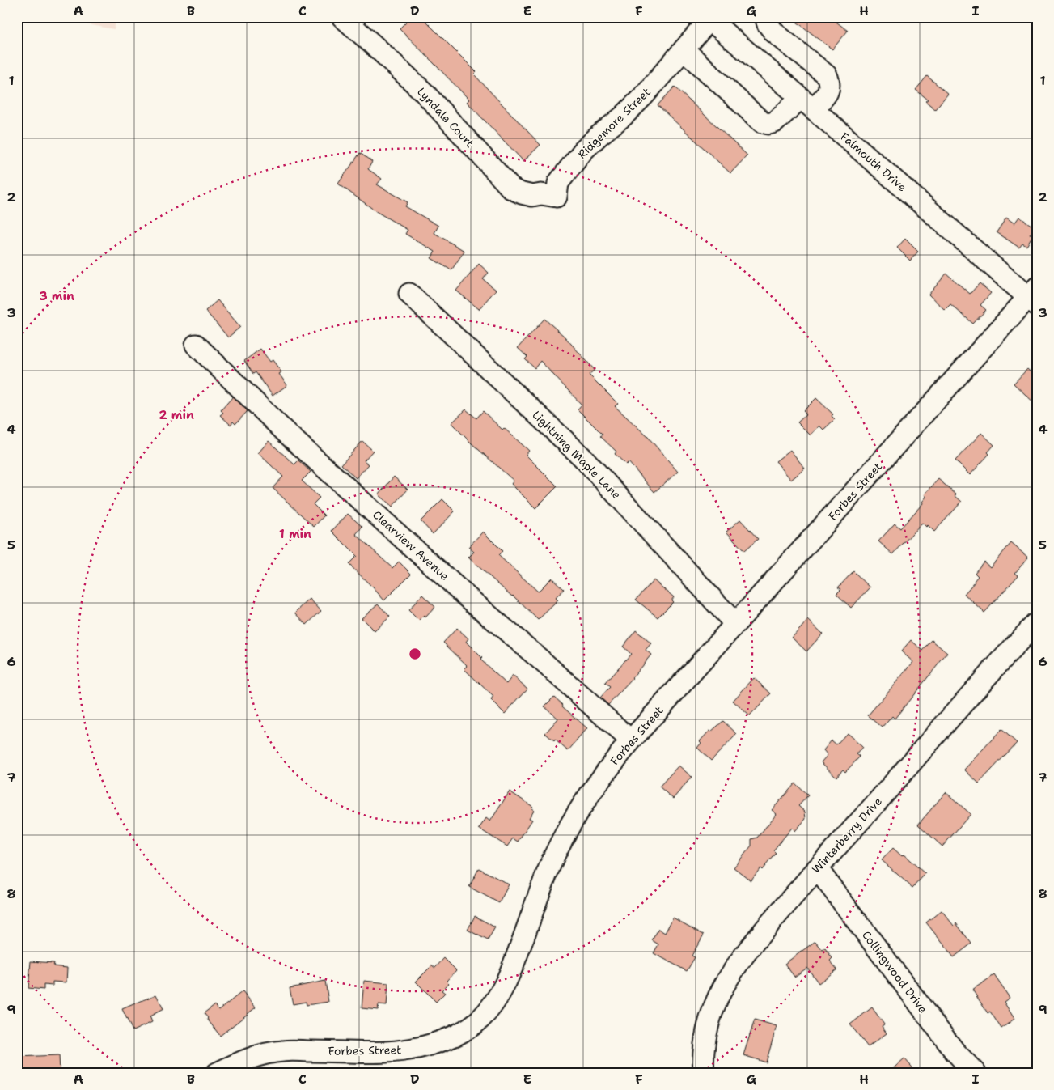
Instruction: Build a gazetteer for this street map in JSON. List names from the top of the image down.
{
  "streets": {
    "street": [
      "Lyndale Court",
      "Ridgemore Street",
      "Falmouth Drive",
      "Lightning Maple Lane",
      "Forbes Street",
      "Clearview Avenue",
      "Winterberry Drive",
      "Collingwood Drive"
    ]
  },
  "crossings": [
    ["Lyndale Court", "Ridgemore Street"],
    ["Ridgemore Street", "Falmouth Drive"],
    ["Falmouth Drive", "Forbes Street"],
    ["Lightning Maple Lane", "Forbes Street"],
    ["Forbes Street", "Clearview Avenue"],
    ["Winterberry Drive", "Collingwood Drive"]
  ],
  "grid": {
    "columns": [
      "A",
      "B",
      "C",
      "D",
      "E",
      "F",
      "G",
      "H",
      "I"
    ],
    "rows": [
      "1",
      "2",
      "3",
      "4",
      "5",
      "6",
      "7",
      "8",
      "9"
    ]
  },
  "rings": ["3 min", "2 min", "1 min"]
}
